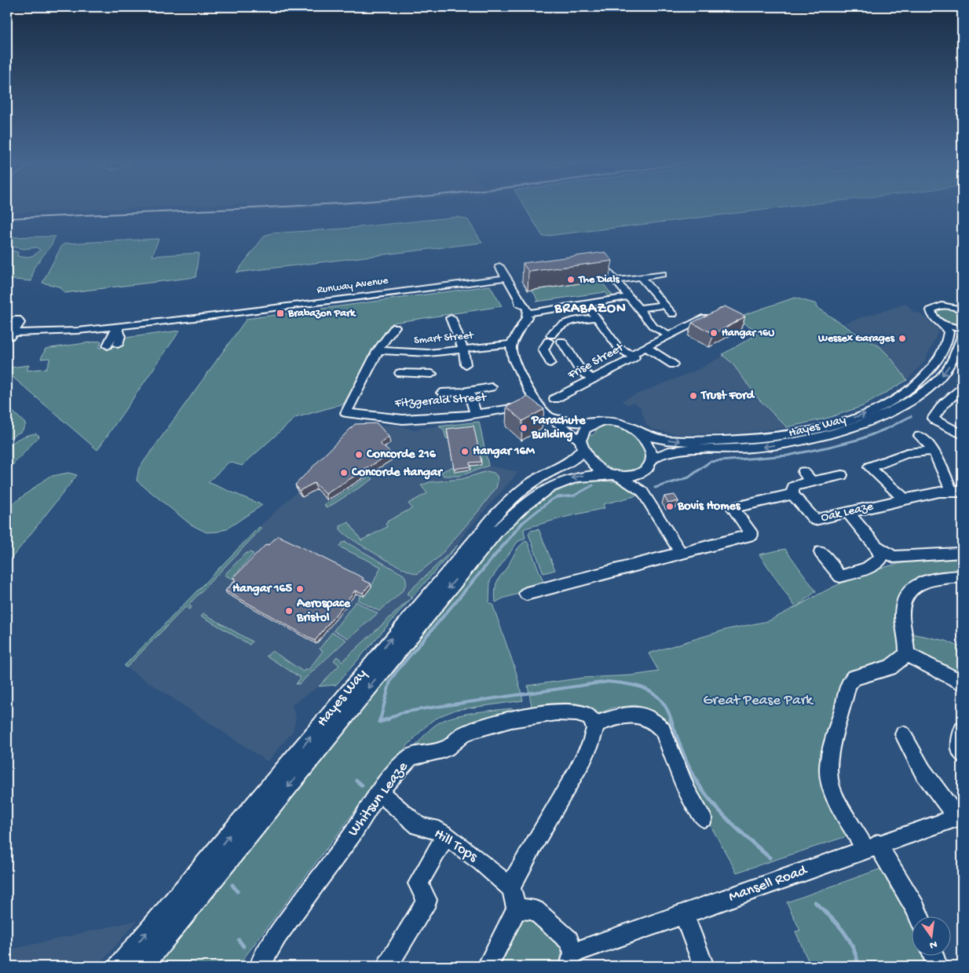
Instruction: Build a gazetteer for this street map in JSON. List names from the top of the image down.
{
  "streets": {
    "street": [
      "Runway Avenue",
      "Smart Street",
      "Frise Street",
      "Fitzgerald Street",
      "Hayes Way",
      "Oak Leaze",
      "Whitsun Leaze",
      "Hill Tops",
      "Mansell Road"
    ]
  },
  "crossings": [
    ["Smart Street", "Fitzgerald Street"],
    ["Whitsun Leaze", "Hill Tops"]
  ],
  "districts": ["BRABAZON"],
  "parks": ["Great Pease Park"],
  "places": {
    "other": [
      "The Dials",
      "Hangar 16U",
      "Wessex Garages",
      "Trust Ford",
      "Parachute Building",
      "Hangar 16M",
      "Concorde 216",
      "Concorde Hangar",
      "Bovis Homes",
      "Hangar 165",
      "Aerospace Bristol"
    ],
    "transit": ["Brabazon Park"]
  },
  "north": "bottom"
}
